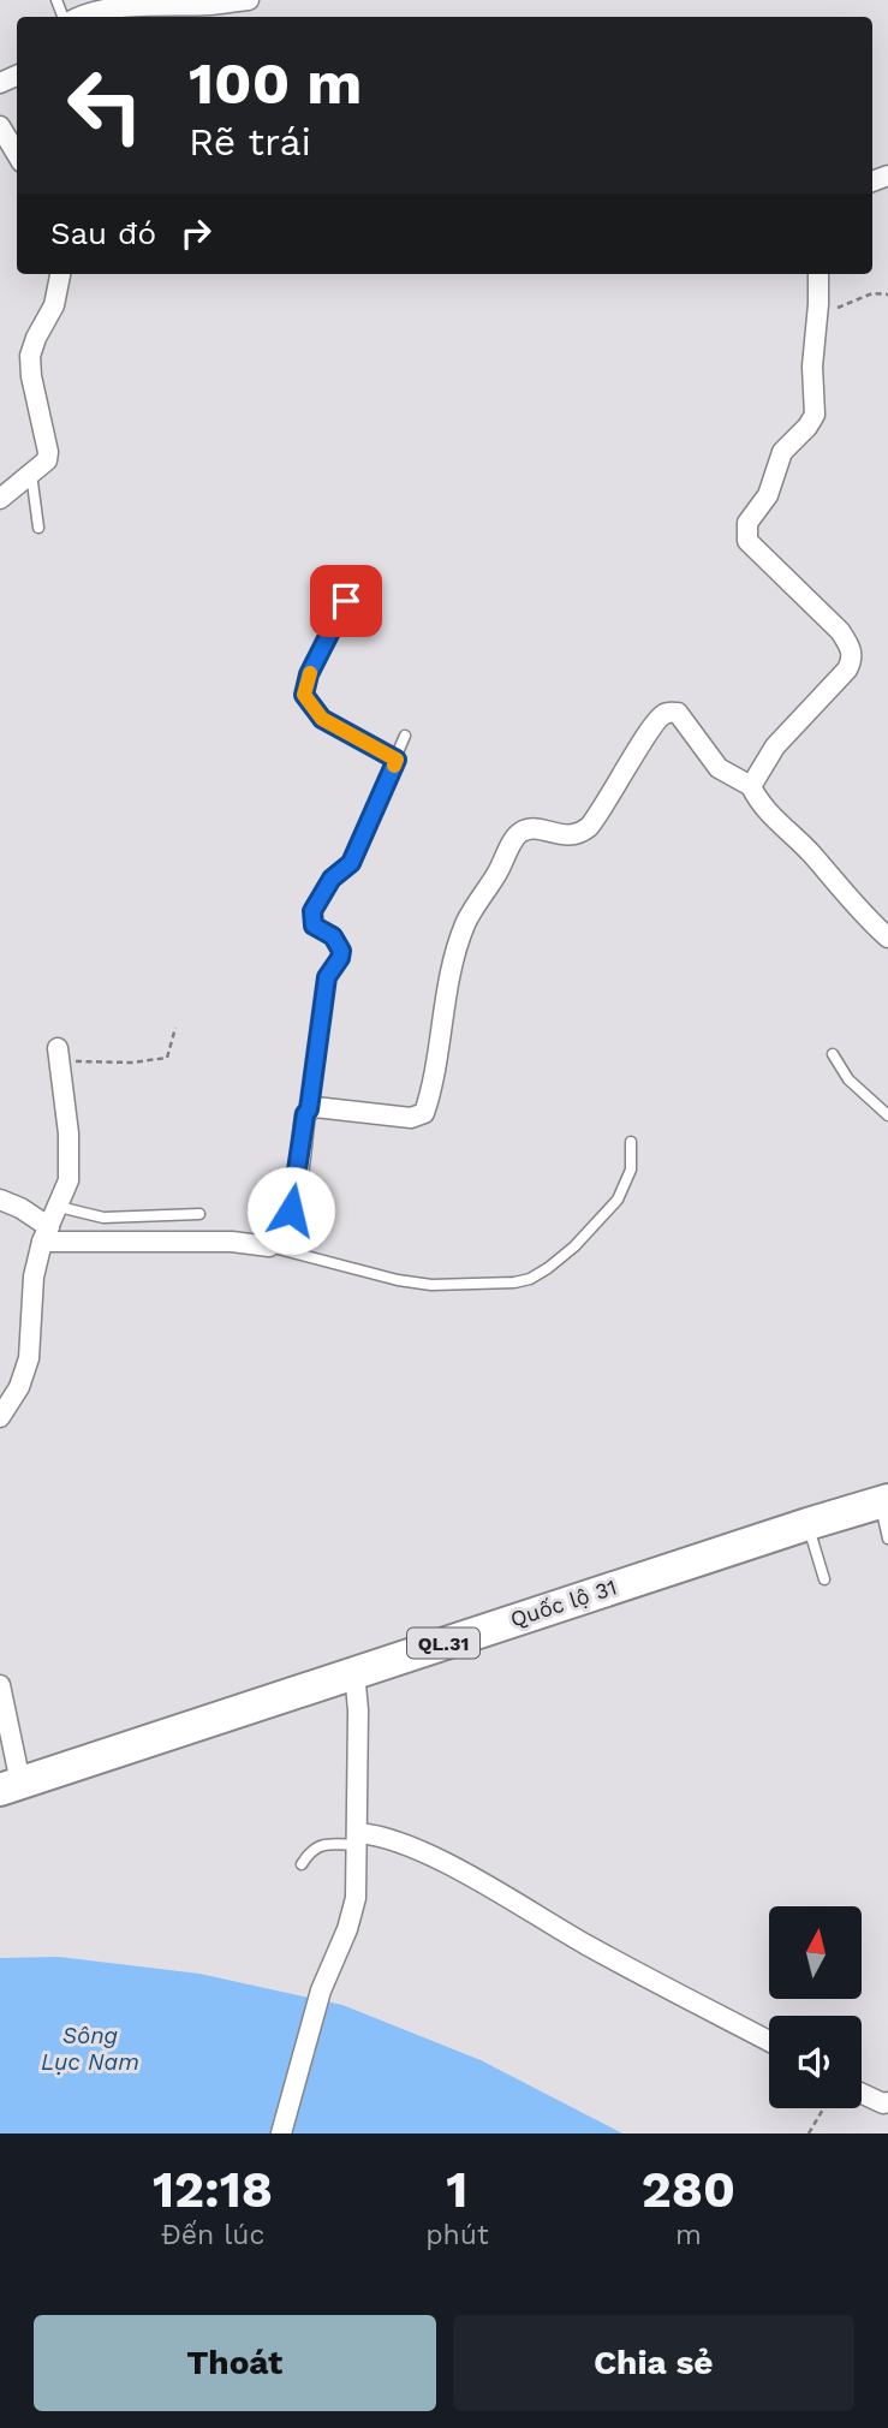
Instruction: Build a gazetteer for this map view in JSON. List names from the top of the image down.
{
  "streets": {
    "highway": ["Quốc lộ 31", "QL.31"]
  },
  "water": ["Sông Lục Nam"],
  "north": "top",
  "page": {
    "turn": ["100 m", "Rẽ trái"],
    "then": "Sau đó",
    "eta": [
      "12:18",
      "Đến lúc",
      "1",
      "phút",
      "280",
      "m"
    ],
    "buttons": ["Thoát", "Chia sẻ"]
  }
}
